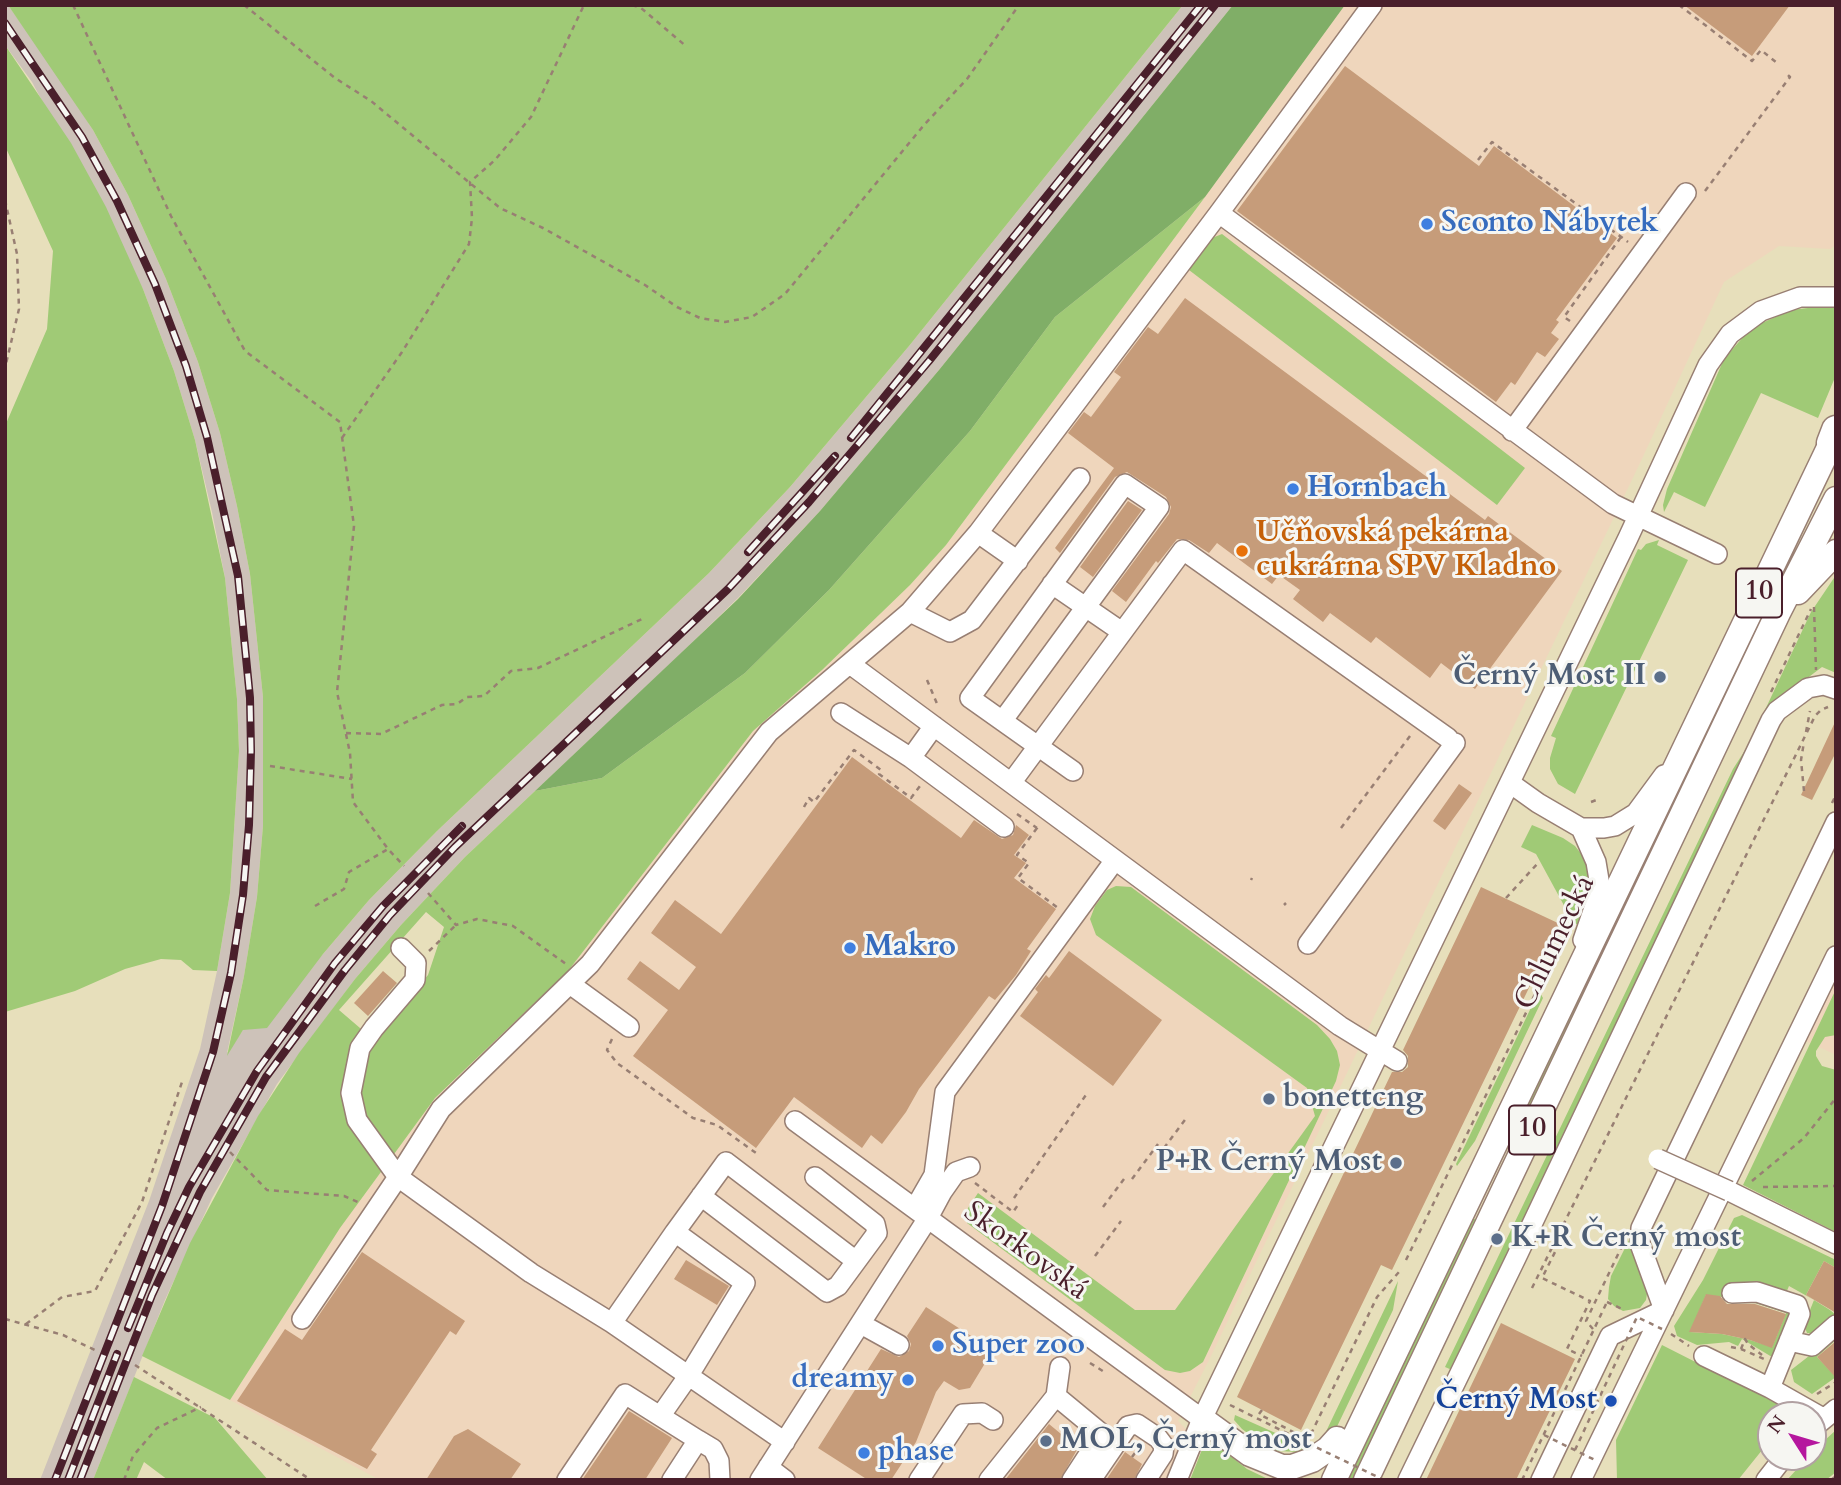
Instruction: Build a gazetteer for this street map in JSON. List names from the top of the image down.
{
  "streets": {
    "main road": ["10", "Chlumecká"],
    "street": ["Skorkovská"]
  },
  "places": [
    "Sconto Nábytek",
    "Hornbach",
    "Učňovská pekárna cukrárna SPV Kladno",
    "Černý Most II",
    "Makro",
    "bonettcng",
    "P+R Černý Most",
    "K+R Černý most",
    "Super zoo",
    "dreamy",
    "Černý Most",
    "MOL, Černý most",
    "phase"
  ],
  "north": "top left"
}
